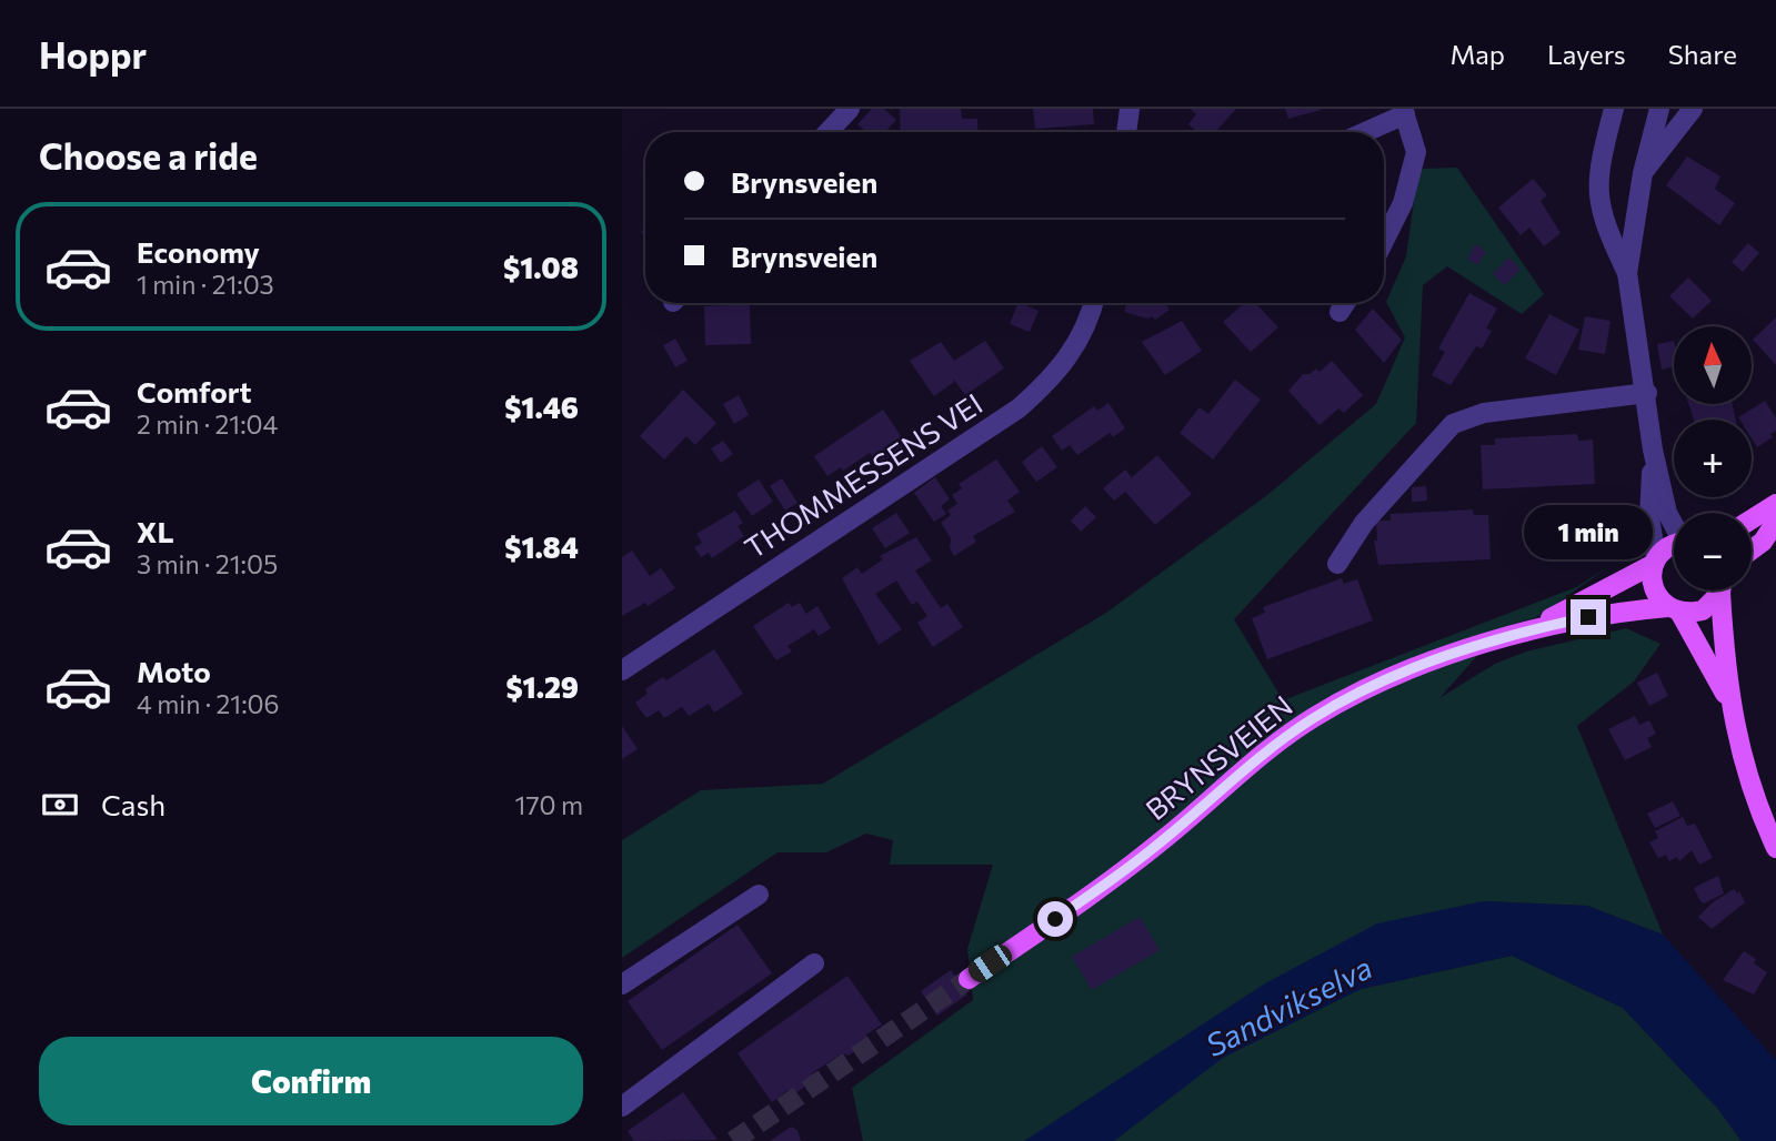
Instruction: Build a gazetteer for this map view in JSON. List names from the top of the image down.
{
  "streets": {
    "main road": ["BRYNSVEIEN"],
    "street": ["THOMMESSENS VEI"]
  },
  "water": ["Sandvikselva"],
  "north": "top",
  "page": {
    "header": "Hoppr",
    "nav": ["Map", "Layers", "Share"],
    "heading": "Choose a ride",
    "banner": ["Brynsveien", "Brynsveien"],
    "list": [
      {
        "name": "Economy",
        "note": "1 min · 21:03",
        "value": "$1.08"
      },
      {
        "name": "Comfort",
        "note": "2 min · 21:04",
        "value": "$1.46"
      },
      {
        "name": "XL",
        "note": "3 min · 21:05",
        "value": "$1.84"
      },
      {
        "name": "Moto",
        "note": "4 min · 21:06",
        "value": "$1.29"
      }
    ],
    "map_buttons": ["+", "−"],
    "bubble": "1 min",
    "pay": ["Cash", "170 m"],
    "buttons": "Confirm"
  }
}
